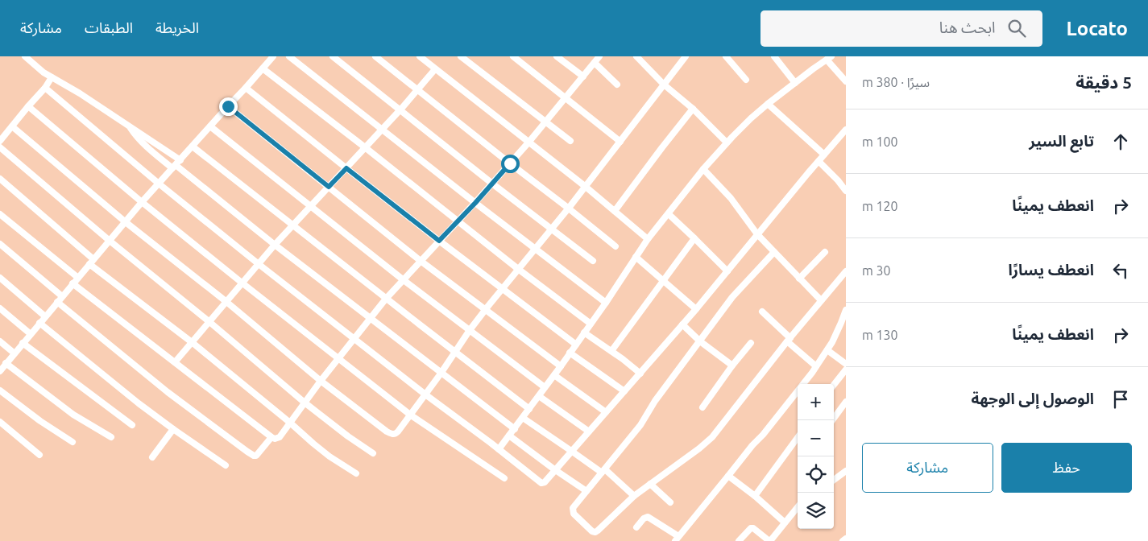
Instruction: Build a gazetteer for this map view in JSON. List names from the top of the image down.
{
  "page": {
    "header": "Locato",
    "search": "ابحث هنا",
    "nav": ["الخريطة", "الطبقات", "مشاركة"],
    "heading": ["5 دقيقة", "سيرًا · 380 m"],
    "list": [
      ["تابع السير", "100 m"],
      ["انعطف يمينًا", "120 m"],
      ["انعطف يسارًا", "30 m"],
      ["انعطف يمينًا", "130 m"],
      "الوصول إلى الوجهة"
    ],
    "map_buttons": ["+", "−"],
    "buttons": ["حفظ", "مشاركة"]
  }
}
